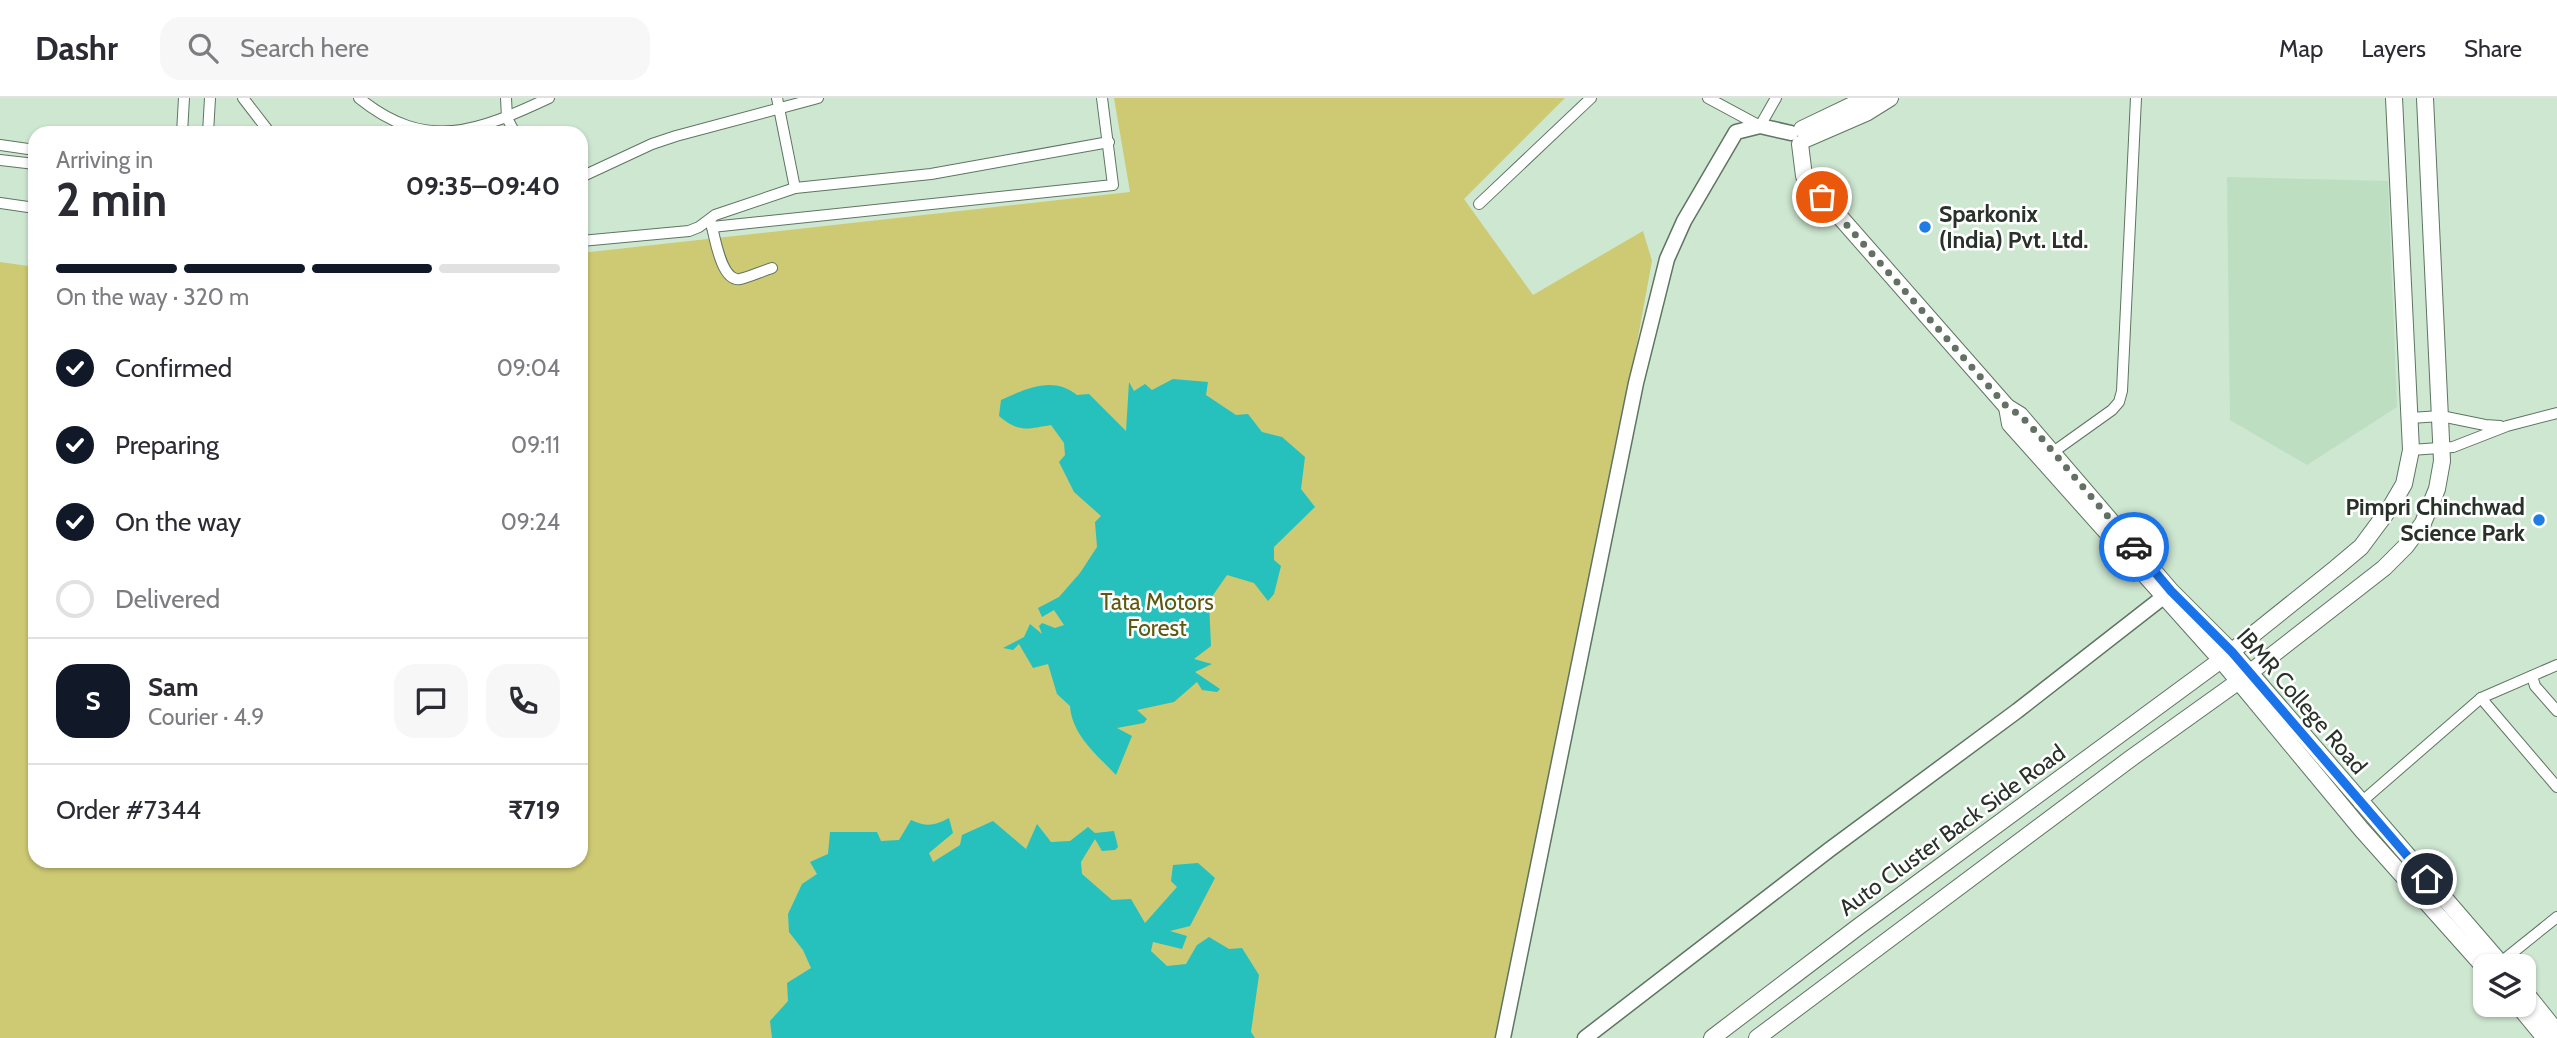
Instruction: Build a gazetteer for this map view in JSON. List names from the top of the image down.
{
  "streets": {
    "main road": ["IBMR College Road", "Auto Cluster Back Side Road"]
  },
  "crossings": [
    ["IBMR College Road", "Auto Cluster Back Side Road"]
  ],
  "parks": ["Tata Motors Forest"],
  "places": ["Sparkonix (India) Pvt. Ltd.", "Pimpri Chinchwad Science Park"],
  "page": {
    "header": "Dashr",
    "search": "Search here",
    "nav": ["Map", "Layers", "Share"],
    "heading": ["2 min", "Arriving in", "09:35–09:40"],
    "panel": [
      "Sam",
      "Courier · 4.9",
      "Order #7344",
      "₹719"
    ],
    "bar": "On the way · 320 m",
    "list": [
      ["Confirmed", "09:04"],
      ["Preparing", "09:11"],
      ["On the way", "09:24"],
      "Delivered"
    ],
    "round": "S"
  }
}
